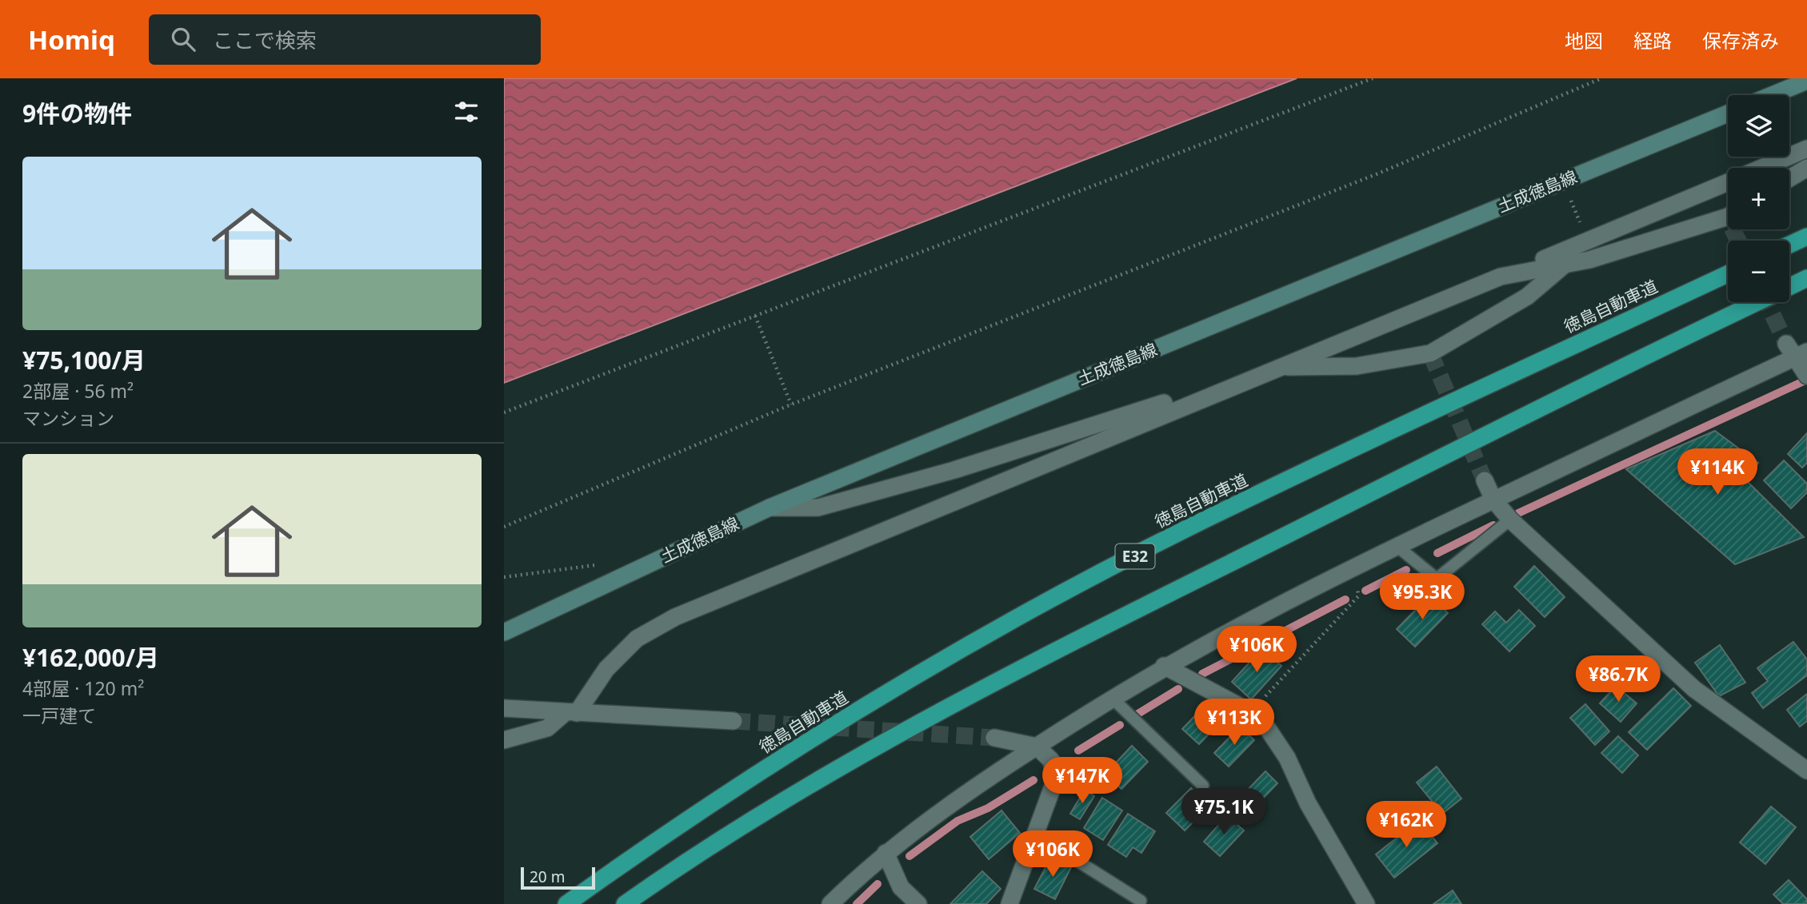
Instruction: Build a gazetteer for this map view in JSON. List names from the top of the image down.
{
  "streets": {
    "highway": ["徳島自動車道", "E32"],
    "main road": ["土成徳島線"]
  },
  "scale_bar": "20 m",
  "page": {
    "header": "Homiq",
    "search": "ここで検索",
    "nav": ["地図", "経路", "保存済み"],
    "heading": "9件の物件",
    "map_buttons": ["+", "−"],
    "list": [
      {
        "name": "¥75,100/月",
        "note": "2部屋 · 56 m² · マンション"
      },
      {
        "name": "¥162,000/月",
        "note": "4部屋 · 120 m² · 一戸建て"
      }
    ],
    "price": [
      "¥114K",
      "¥95.3K",
      "¥106K",
      "¥86.7K",
      "¥113K",
      "¥147K",
      "¥75.1K",
      "¥162K",
      "¥106K"
    ],
    "scale": "20 m"
  }
}
